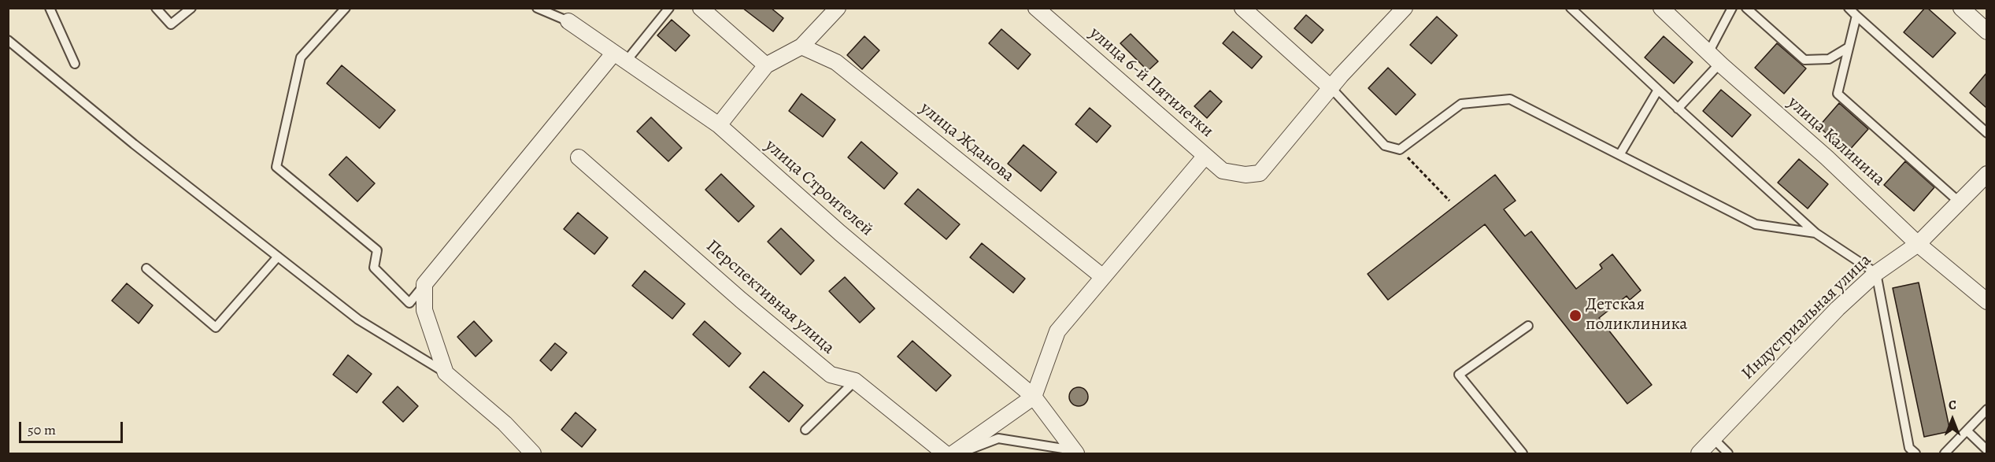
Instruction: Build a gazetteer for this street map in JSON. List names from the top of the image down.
{
  "streets": {
    "street": [
      "улица 6-й Пятилетки",
      "улица Калинина",
      "улица Жданова",
      "улица Строителей",
      "Перспективная улица",
      "Индустриальная улица"
    ]
  },
  "crossings": [
    ["улица Калинина", "Индустриальная улица"]
  ],
  "places": ["Детская поликлиника"],
  "scale_bar": "50 m",
  "north": "top"
}
